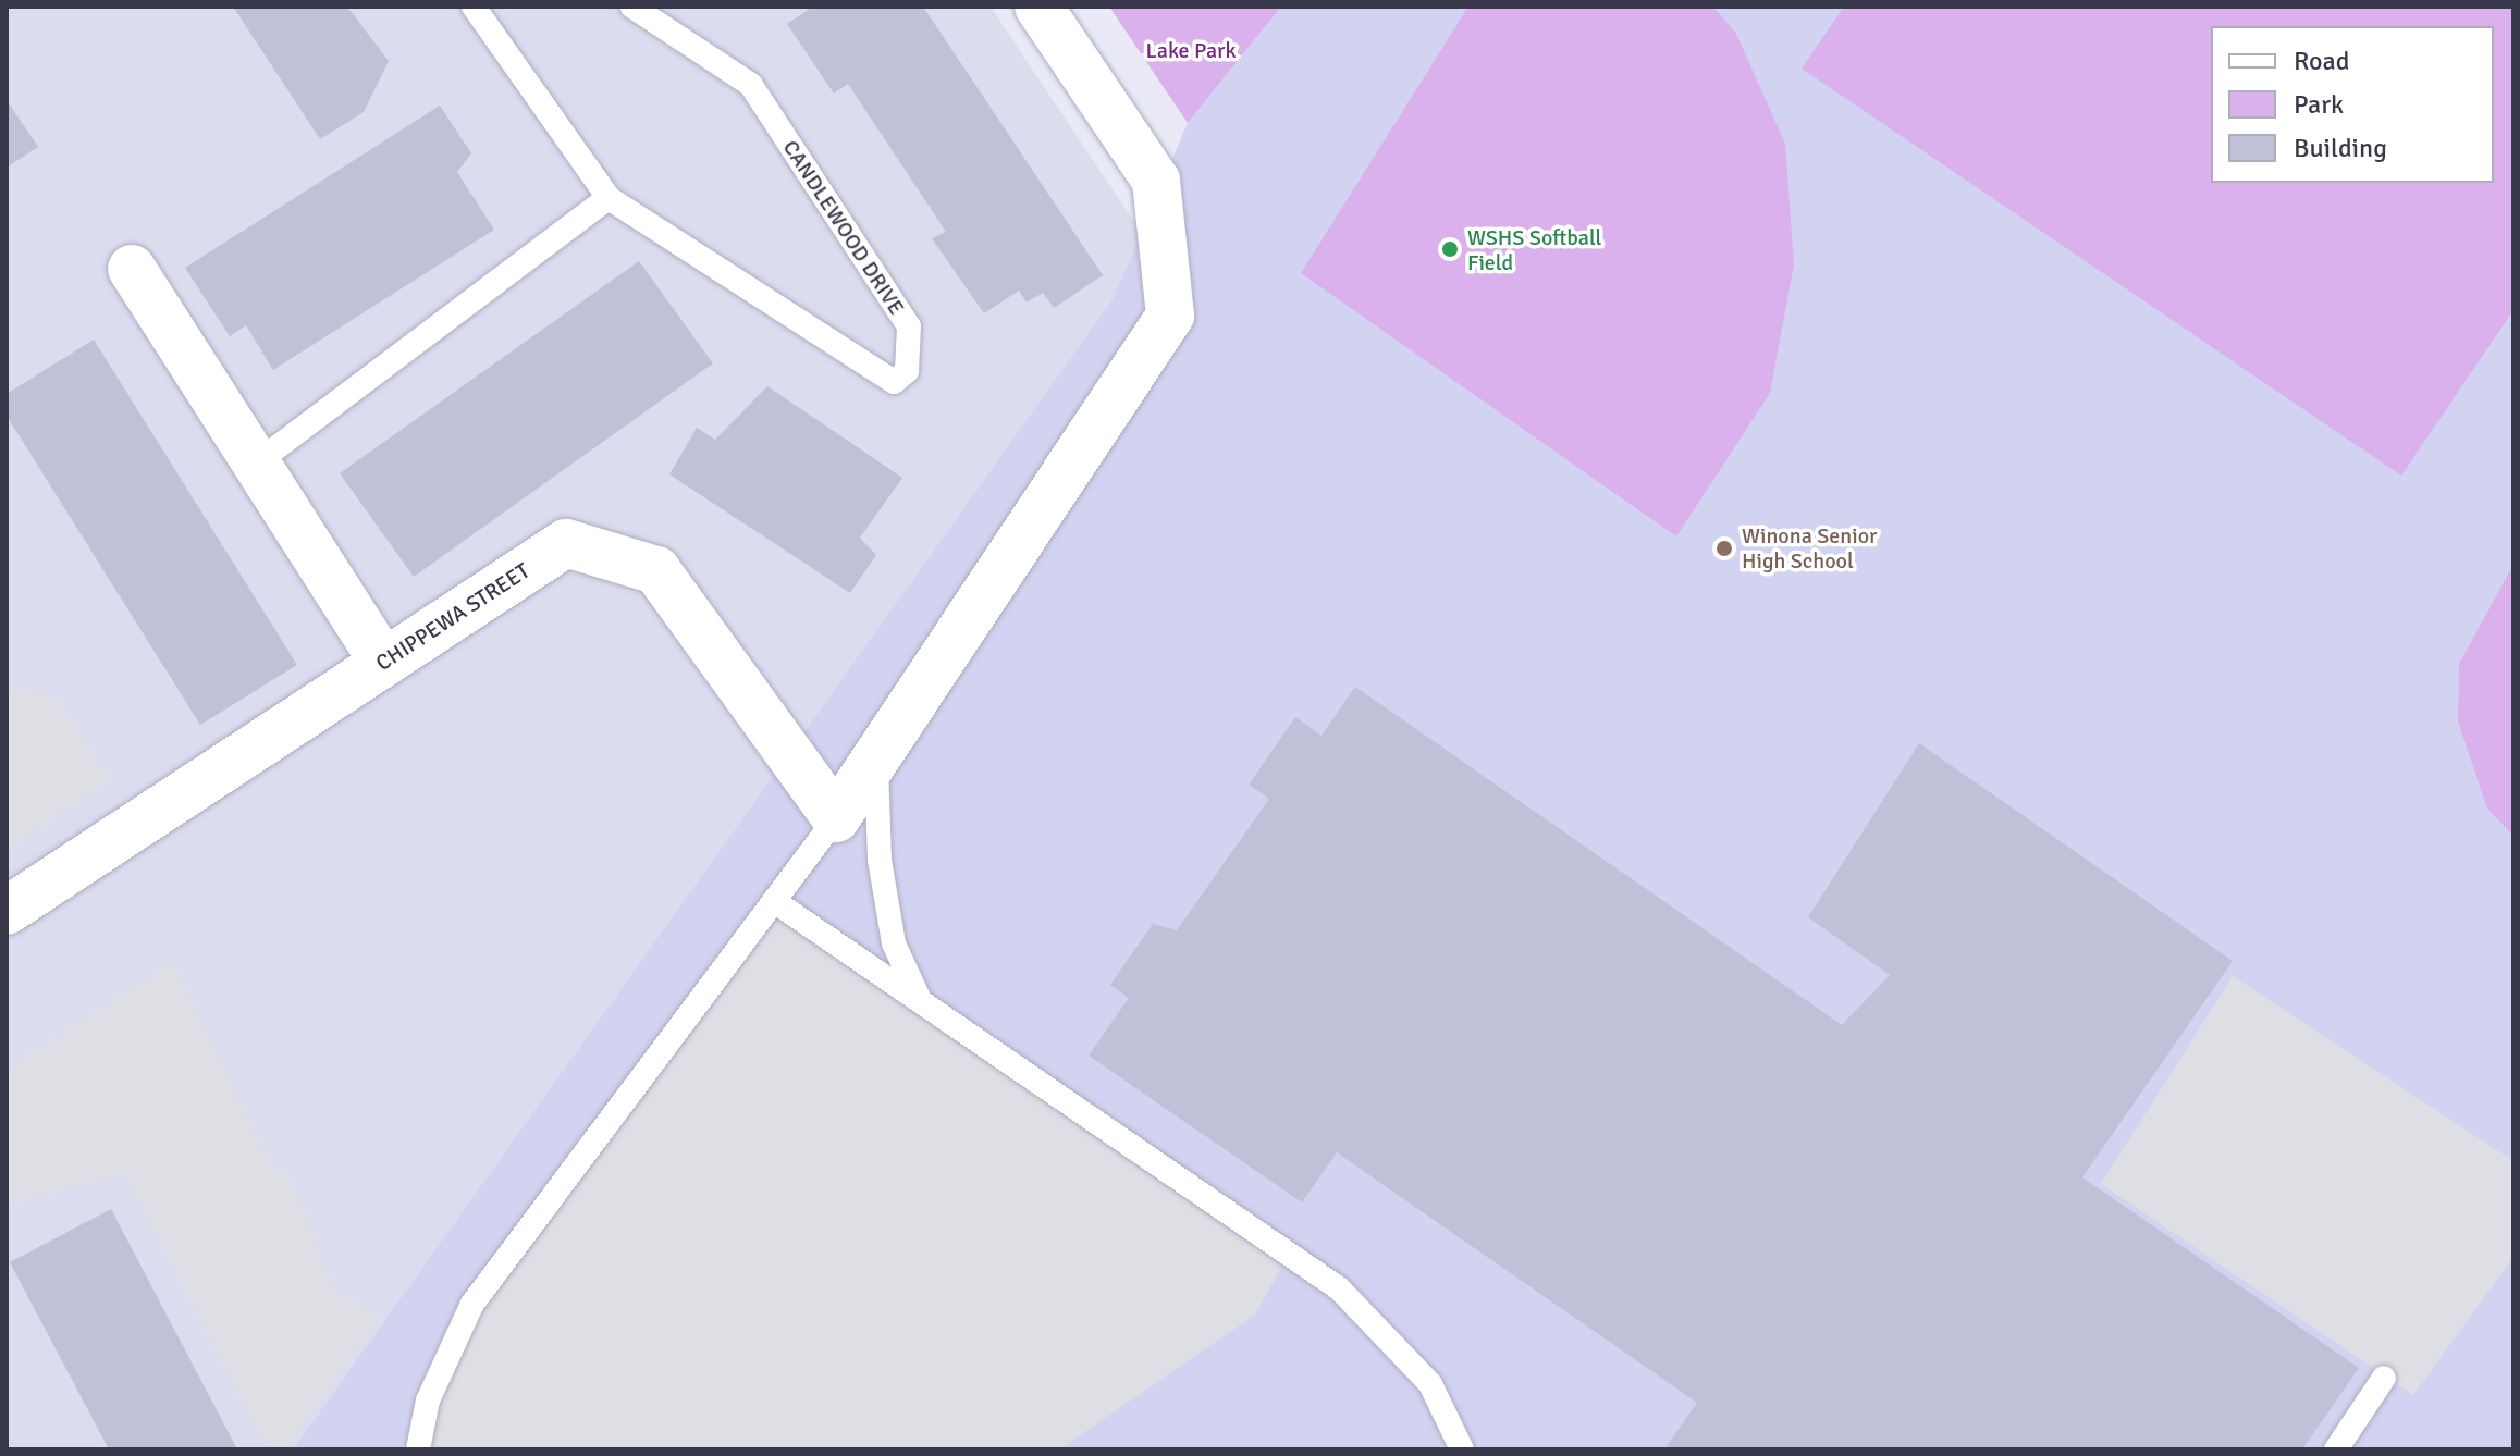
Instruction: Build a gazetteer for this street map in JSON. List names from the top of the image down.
{
  "streets": {
    "street": ["CHIPPEWA STREET"],
    "lane": ["CANDLEWOOD DRIVE"]
  },
  "parks": ["Lake Park"],
  "places": ["WSHS Softball Field", "Winona Senior High School"],
  "legend": ["Road", "Park", "Building"]
}
